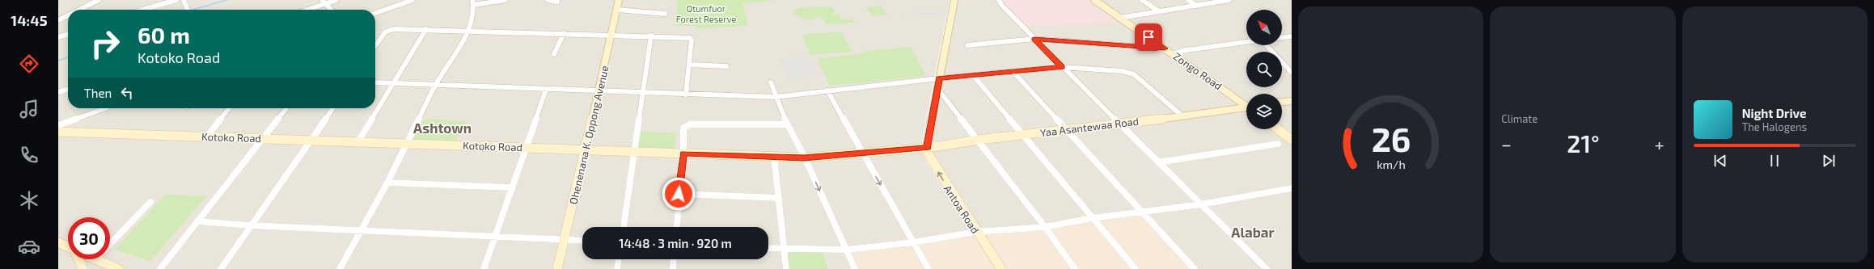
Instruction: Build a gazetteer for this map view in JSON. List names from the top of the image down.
{
  "streets": {
    "street": [
      "Zongo Road",
      "Yaa Asantewaa Road",
      "Ohenenana K. Oppong Avenue",
      "Kotoko Road",
      "Antoa Road"
    ]
  },
  "crossings": [
    ["Yaa Asantewaa Road", "Kotoko Road"],
    ["Yaa Asantewaa Road", "Antoa Road"],
    ["Ohenenana K. Oppong Avenue", "Kotoko Road"],
    ["Kotoko Road", "Antoa Road"]
  ],
  "districts": ["Ashtown", "Alabar"],
  "parks": ["Otumfuor Forest Reserve"],
  "north": "top left",
  "page": {
    "tabs": "14:45",
    "tile": "Climate",
    "turn": ["60 m", "Kotoko Road"],
    "then": "Then",
    "song": ["Night Drive", "The Halogens"],
    "heat": ["−", "21°", "+"],
    "limit": "30",
    "trip": "14:48 · 3 min · 920 m",
    "gauge": ["26", "km/h"]
  }
}
